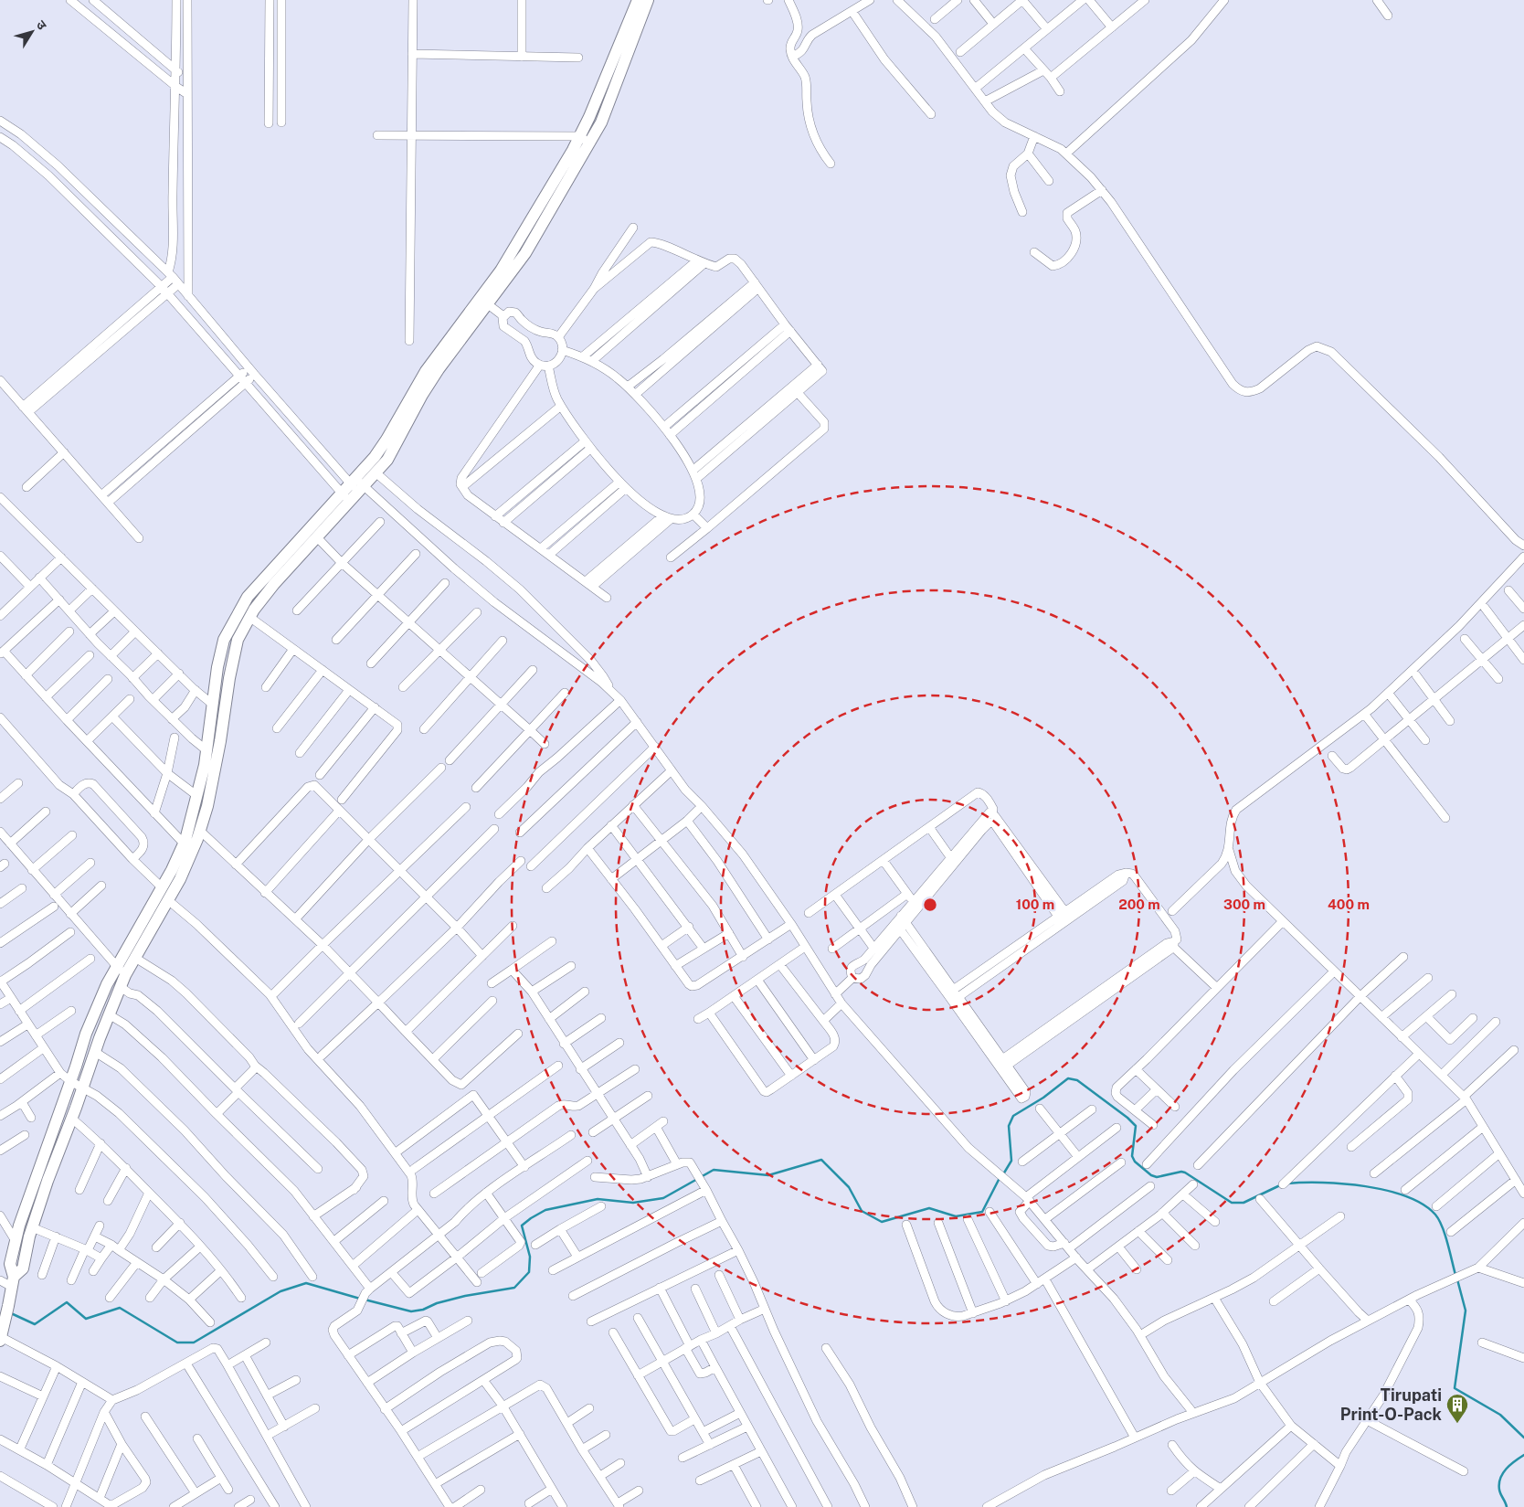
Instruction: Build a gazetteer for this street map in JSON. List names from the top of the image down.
{
  "places": {
    "building": ["Tirupati Print-O-Pack"]
  },
  "north": "top right",
  "rings": [
    "100 m",
    "200 m",
    "300 m",
    "400 m"
  ]
}
